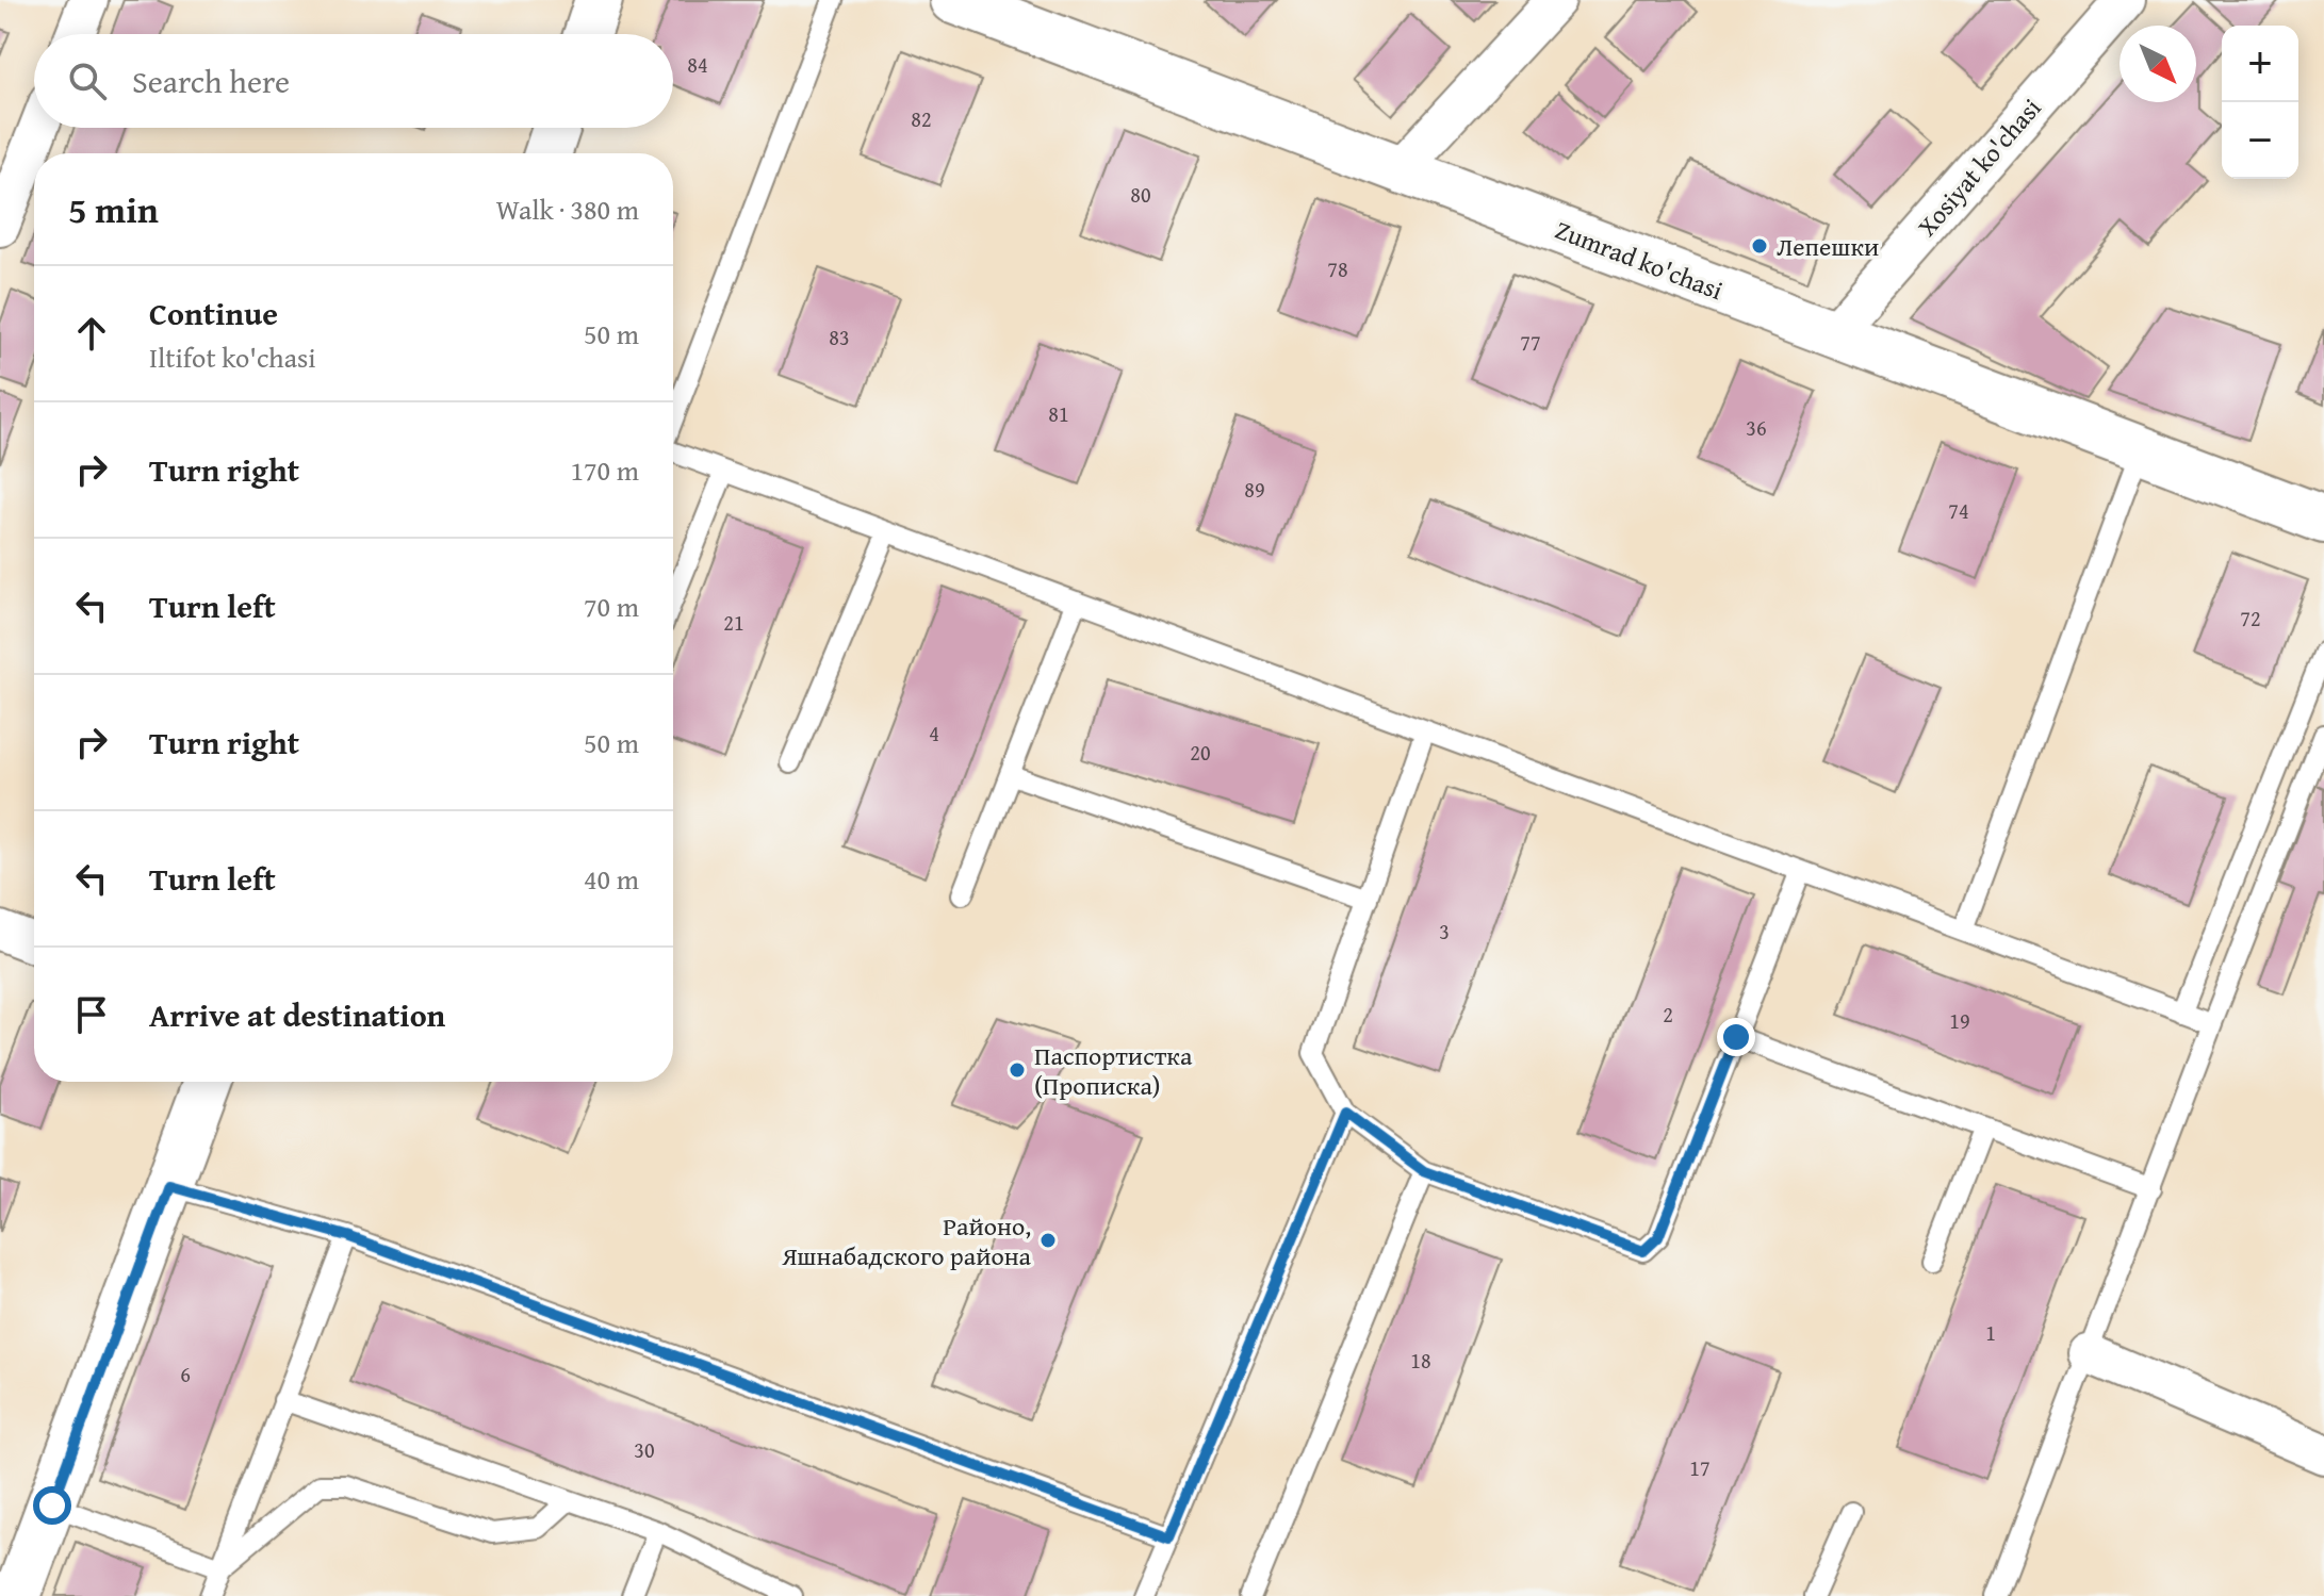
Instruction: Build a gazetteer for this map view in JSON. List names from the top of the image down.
{
  "streets": {
    "street": ["Xosiyat ko'chasi", "Zumrad ko'chasi"]
  },
  "crossings": [
    ["Xosiyat ko'chasi", "Zumrad ko'chasi"]
  ],
  "places": ["Лепешки", "Паспортистка (Прописка)", "Районо, Яшнабадского района"],
  "house_numbers": [
    "84",
    "82",
    "80",
    "78",
    "83",
    "77",
    "81",
    "36",
    "89",
    "74",
    "72",
    "21",
    "4",
    "20",
    "3",
    "2",
    "19",
    "1",
    "18",
    "6",
    "30",
    "17"
  ],
  "north": "bottom right",
  "page": {
    "map_buttons": ["+", "−"],
    "search": "Search here",
    "heading": ["5 min", "Walk · 380 m"],
    "list": [
      ["Continue", "Iltifot ko'chasi", "50 m"],
      ["Turn right", "170 m"],
      ["Turn left", "70 m"],
      ["Turn right", "50 m"],
      ["Turn left", "40 m"],
      "Arrive at destination"
    ]
  }
}
